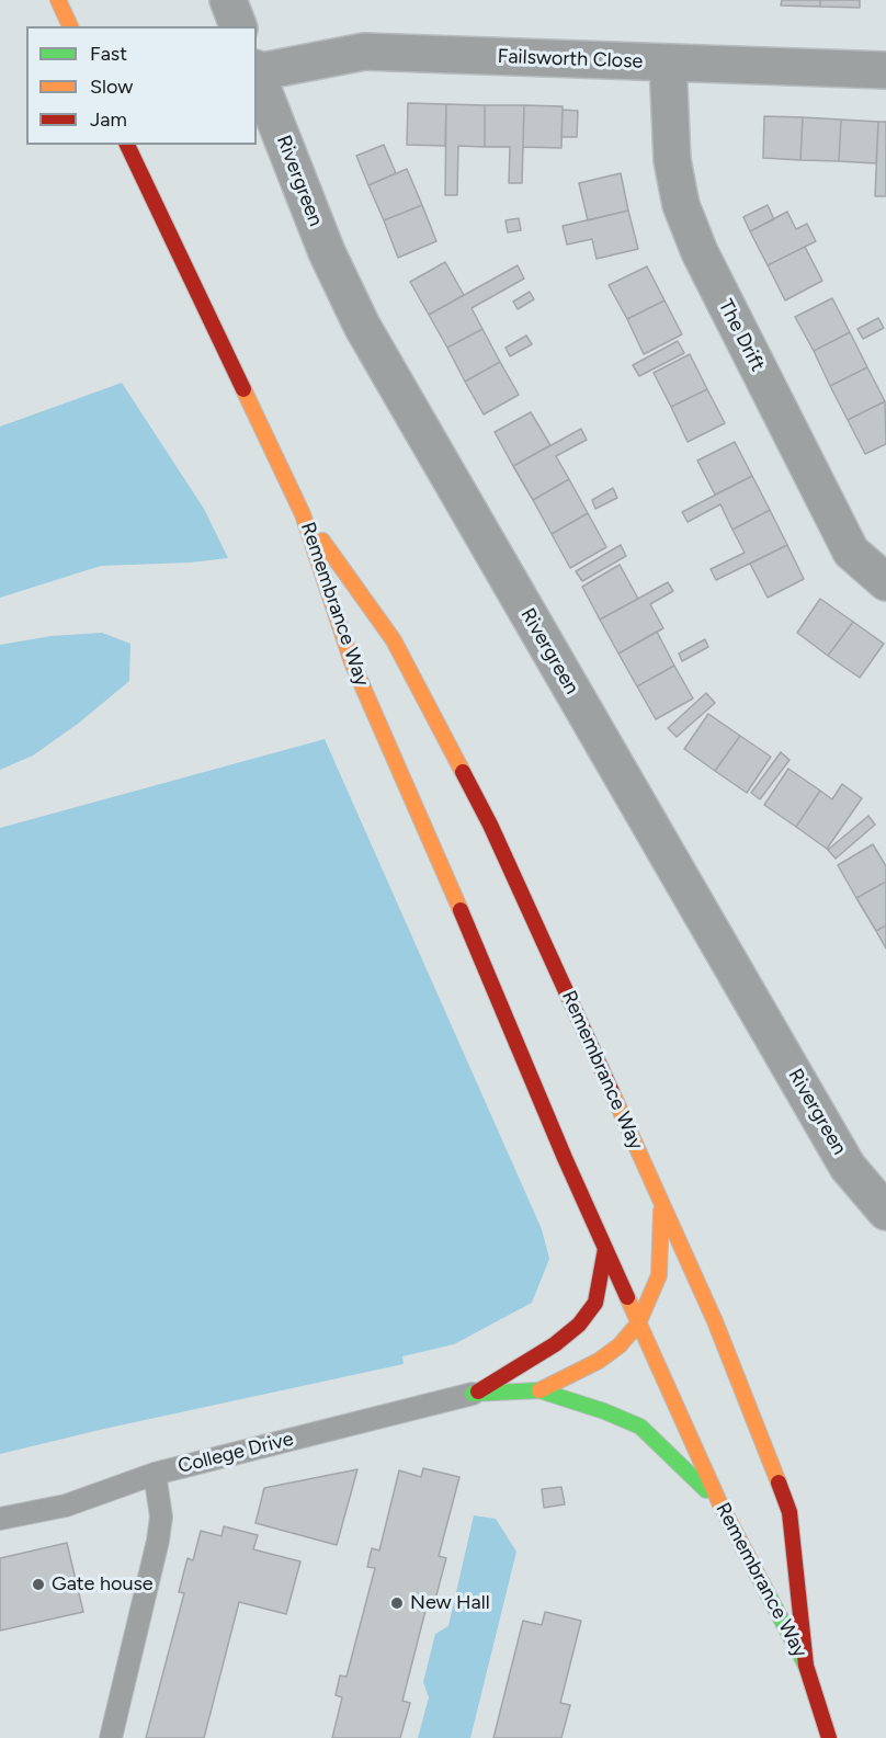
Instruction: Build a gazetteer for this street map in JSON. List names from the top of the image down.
{
  "streets": {
    "highway": ["Remembrance Way"],
    "street": ["Failsworth Close", "Rivergreen", "The Drift"],
    "lane": ["College Drive"]
  },
  "crossings": [
    ["Failsworth Close", "The Drift"]
  ],
  "places": ["Gate house", "New Hall"],
  "legend": ["Fast", "Slow", "Jam"]
}
